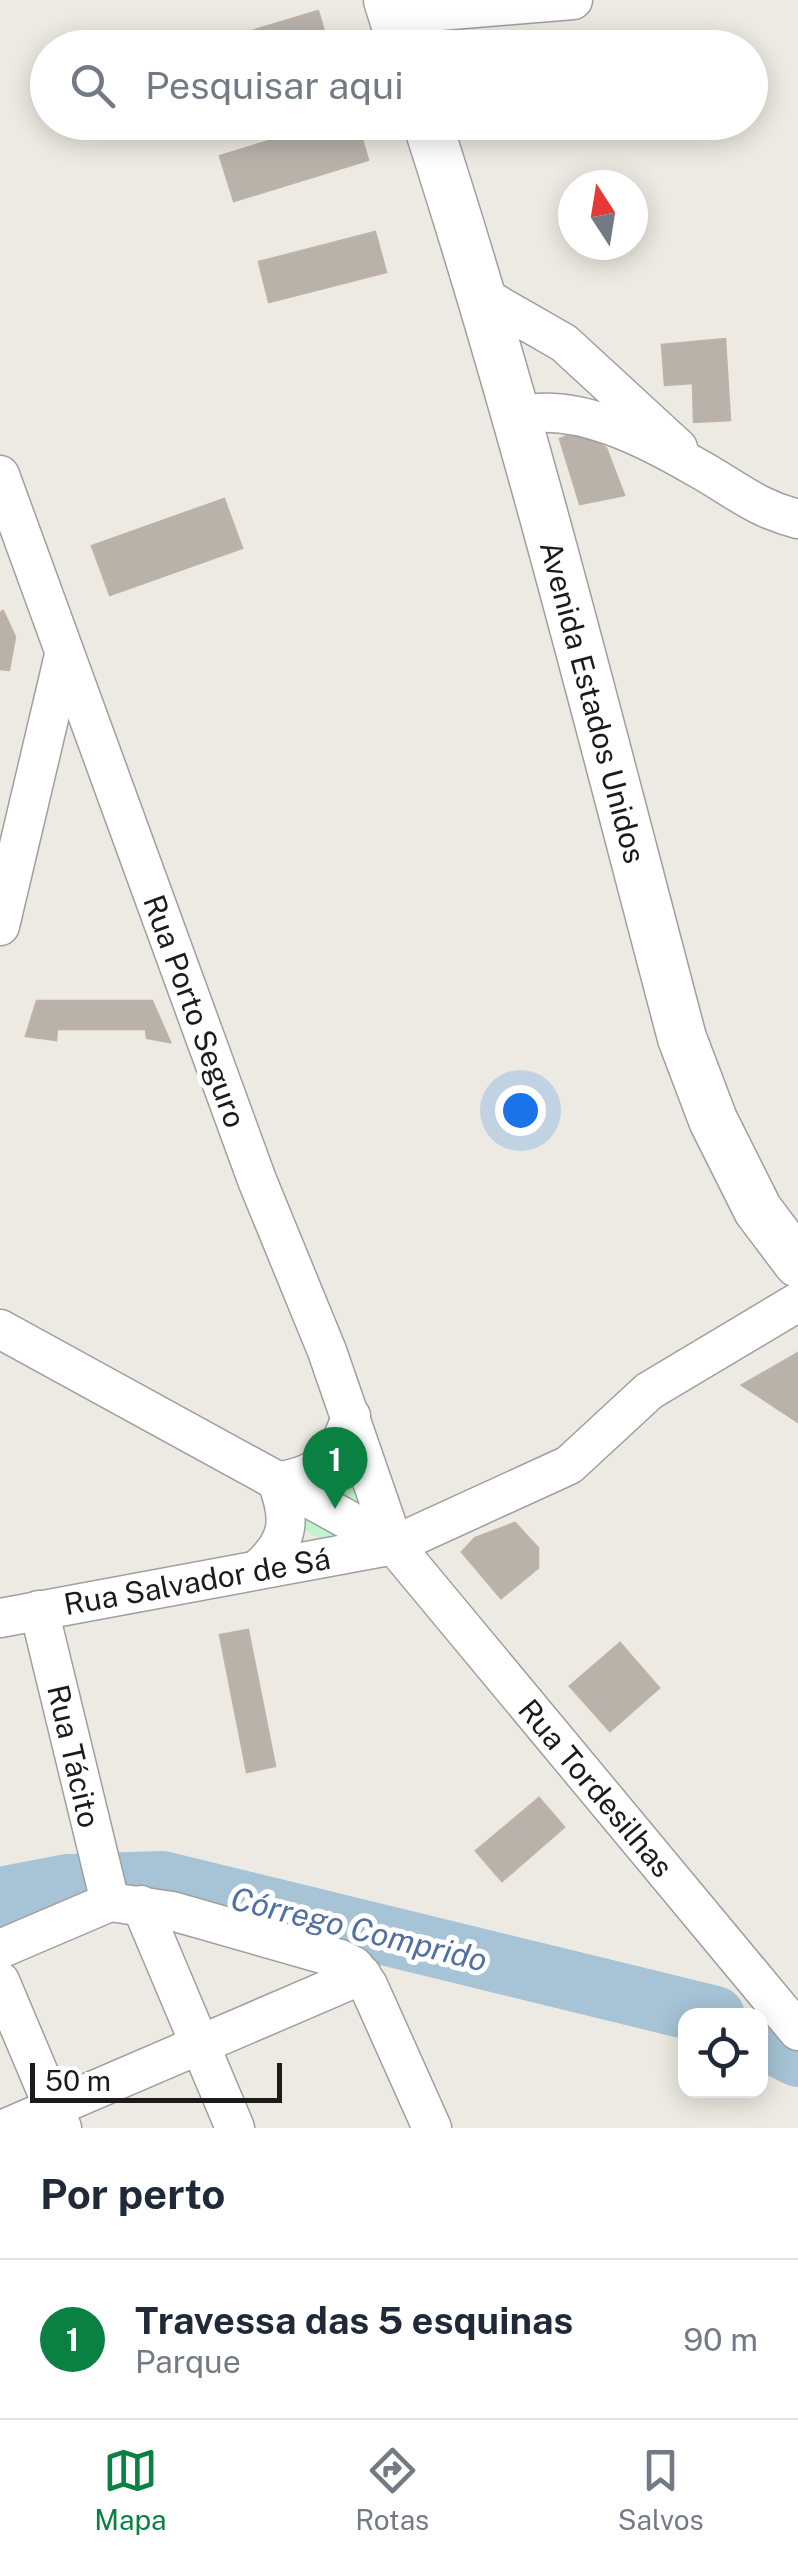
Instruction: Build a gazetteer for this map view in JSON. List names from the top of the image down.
{
  "streets": {
    "street": [
      "Avenida Estados Unidos",
      "Rua Porto Seguro",
      "Rua Salvador de Sá",
      "Rua Tácito",
      "Rua Tordesilhas"
    ]
  },
  "crossings": [
    ["Rua Porto Seguro", "Rua Salvador de Sá"],
    ["Rua Porto Seguro", "Rua Tordesilhas"],
    ["Rua Salvador de Sá", "Rua Tácito"],
    ["Rua Salvador de Sá", "Rua Tordesilhas"]
  ],
  "water": ["Córrego Comprido"],
  "scale_bar": "50 m",
  "north": "top",
  "page": {
    "search": "Pesquisar aqui",
    "pins": "1",
    "scale": "50 m",
    "heading": "Por perto",
    "list": [
      {
        "mark": "1",
        "name": "Travessa das 5 esquinas",
        "note": "Parque",
        "value": "90 m"
      }
    ],
    "nav": ["Mapa", "Rotas", "Salvos"]
  }
}
